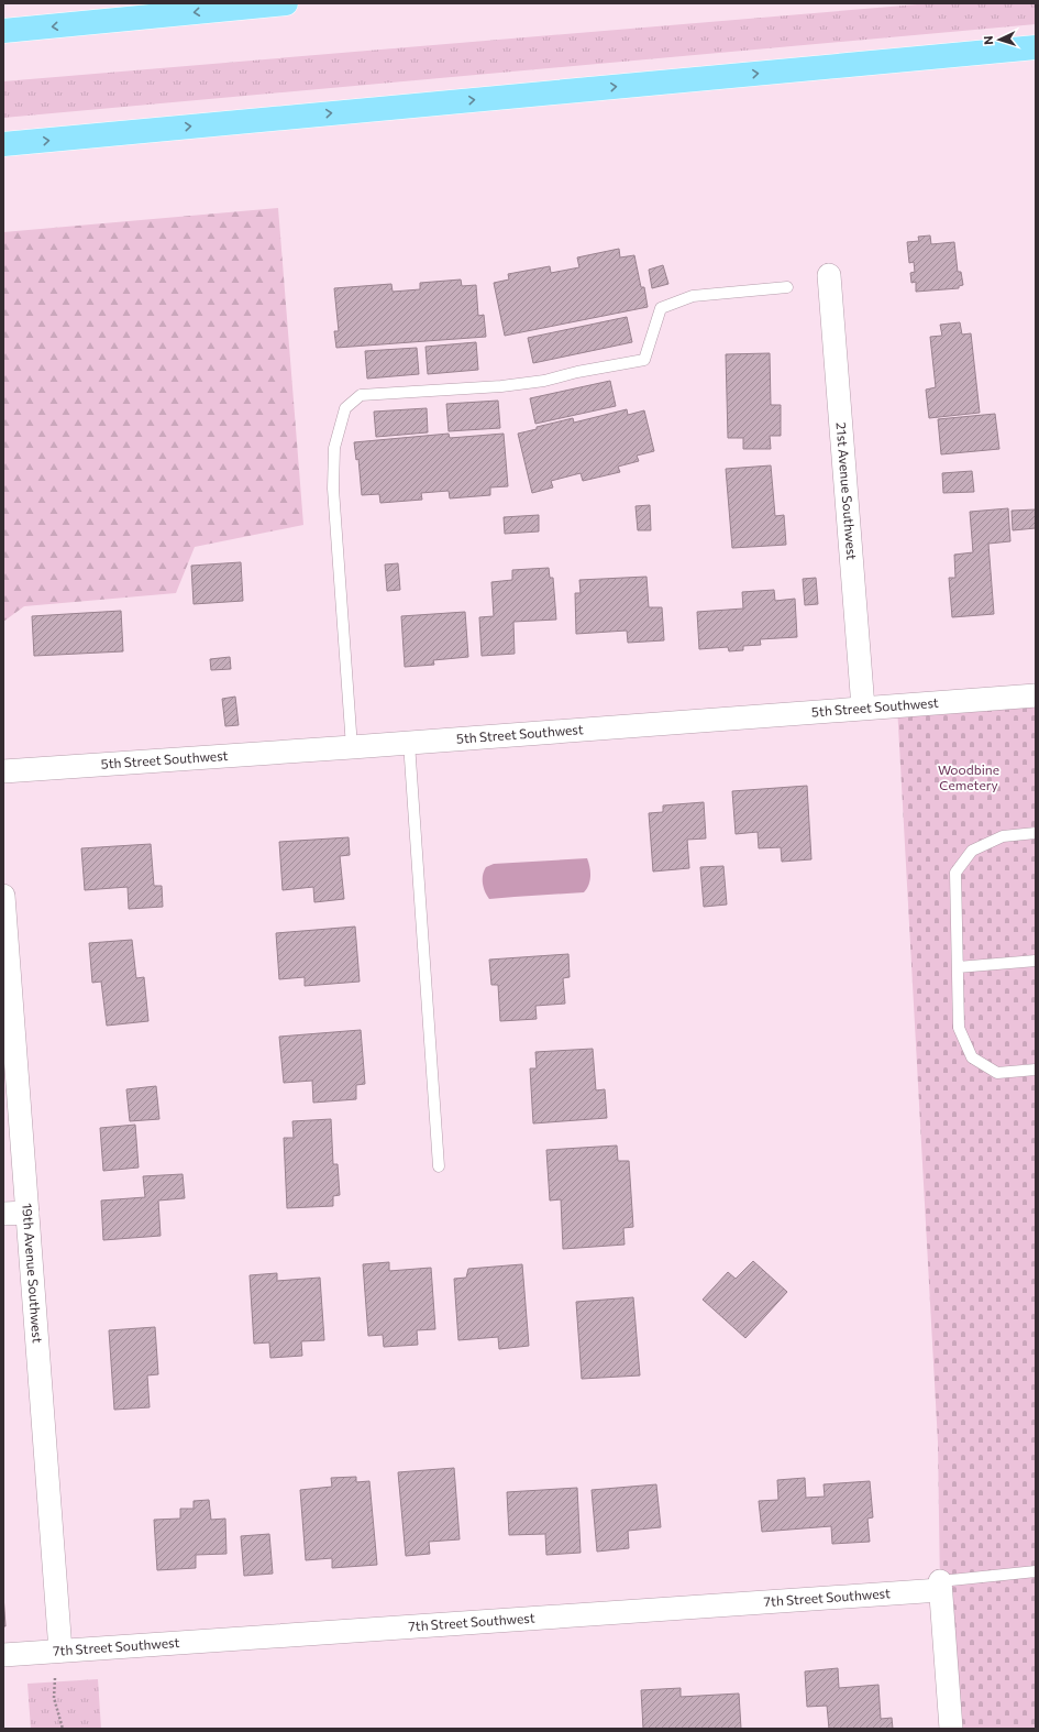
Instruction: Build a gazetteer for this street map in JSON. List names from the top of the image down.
{
  "streets": {
    "street": [
      "21st Avenue Southwest",
      "5th Street Southwest",
      "19th Avenue Southwest",
      "7th Street Southwest"
    ]
  },
  "crossings": [
    ["21st Avenue Southwest", "5th Street Southwest"],
    ["19th Avenue Southwest", "7th Street Southwest"]
  ],
  "parks": ["Woodbine Cemetery"],
  "north": "left"
}
